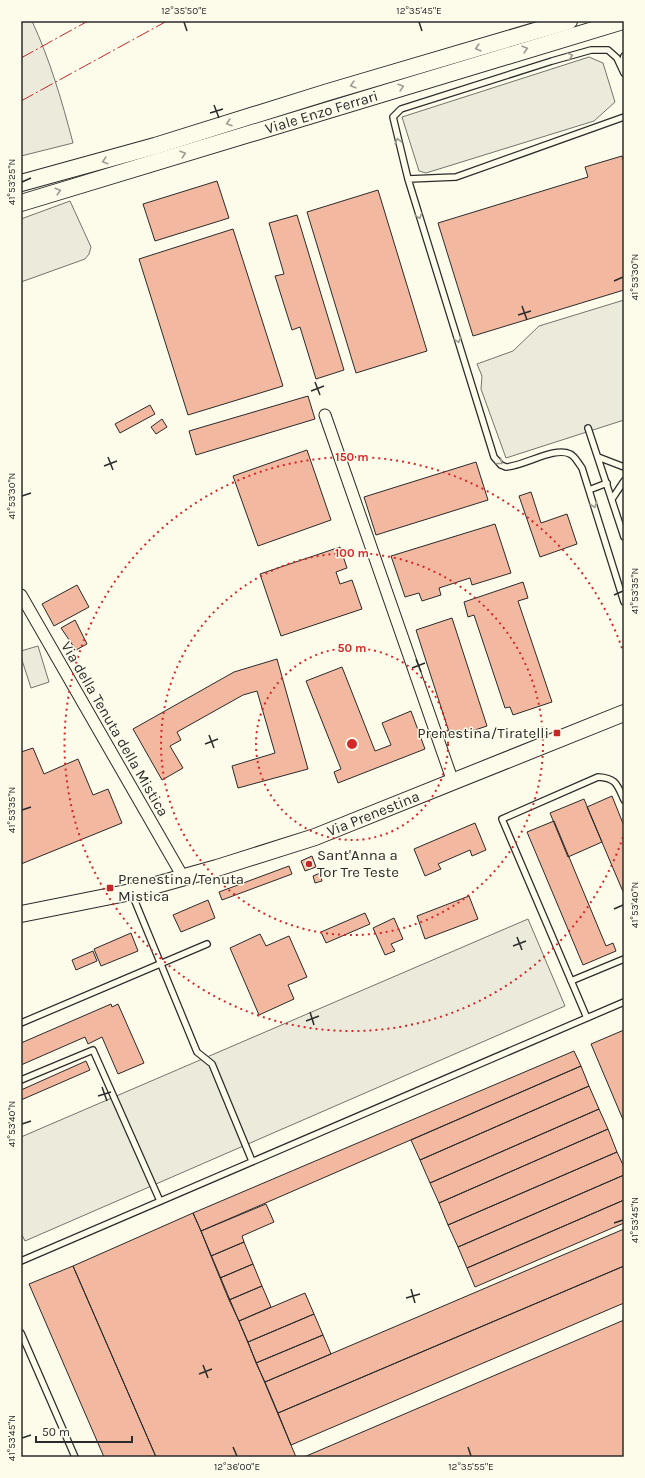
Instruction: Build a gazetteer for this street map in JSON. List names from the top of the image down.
{
  "streets": {
    "main road": ["Viale Enzo Ferrari", "Via Prenestina"],
    "street": ["Via della Tenuta della Mistica"]
  },
  "crossings": [
    ["Via della Tenuta della Mistica", "Via Prenestina"]
  ],
  "places": {
    "transit": ["Prenestina/Tiratelli", "Prenestina/Tenuta Mistica"],
    "other": ["Sant'Anna a Tor Tre Teste"]
  },
  "scale_bar": "50 m",
  "coordinates": [
    "12°35'50\"E",
    "12°35'45\"E",
    "41°53'25\"N",
    "41°53'30\"N",
    "41°53'35\"N",
    "41°53'40\"N",
    "41°53'45\"N",
    "12°36'00\"E",
    "12°35'55\"E"
  ],
  "rings": ["150 m", "100 m", "50 m"]
}
